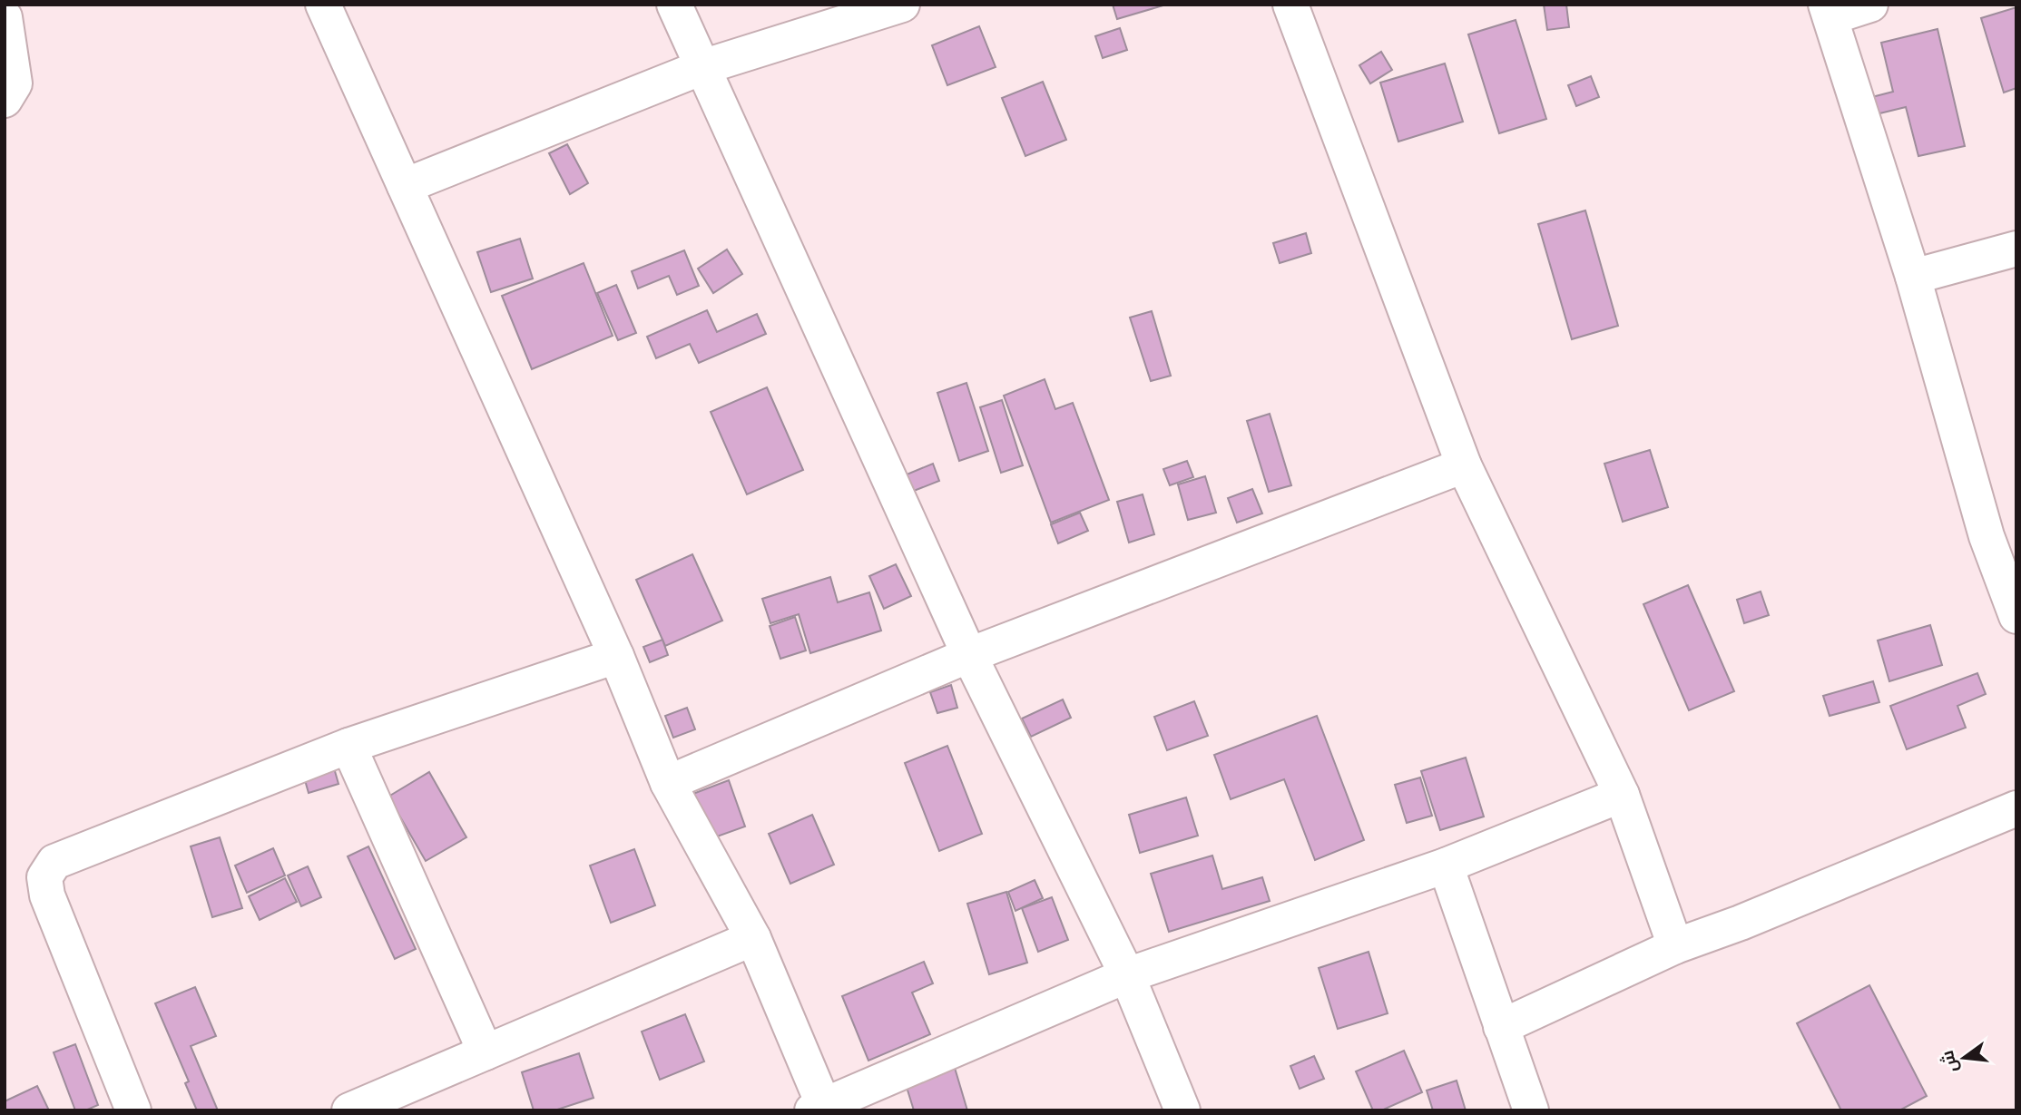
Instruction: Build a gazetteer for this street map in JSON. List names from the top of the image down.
{
  "north": "left"
}
